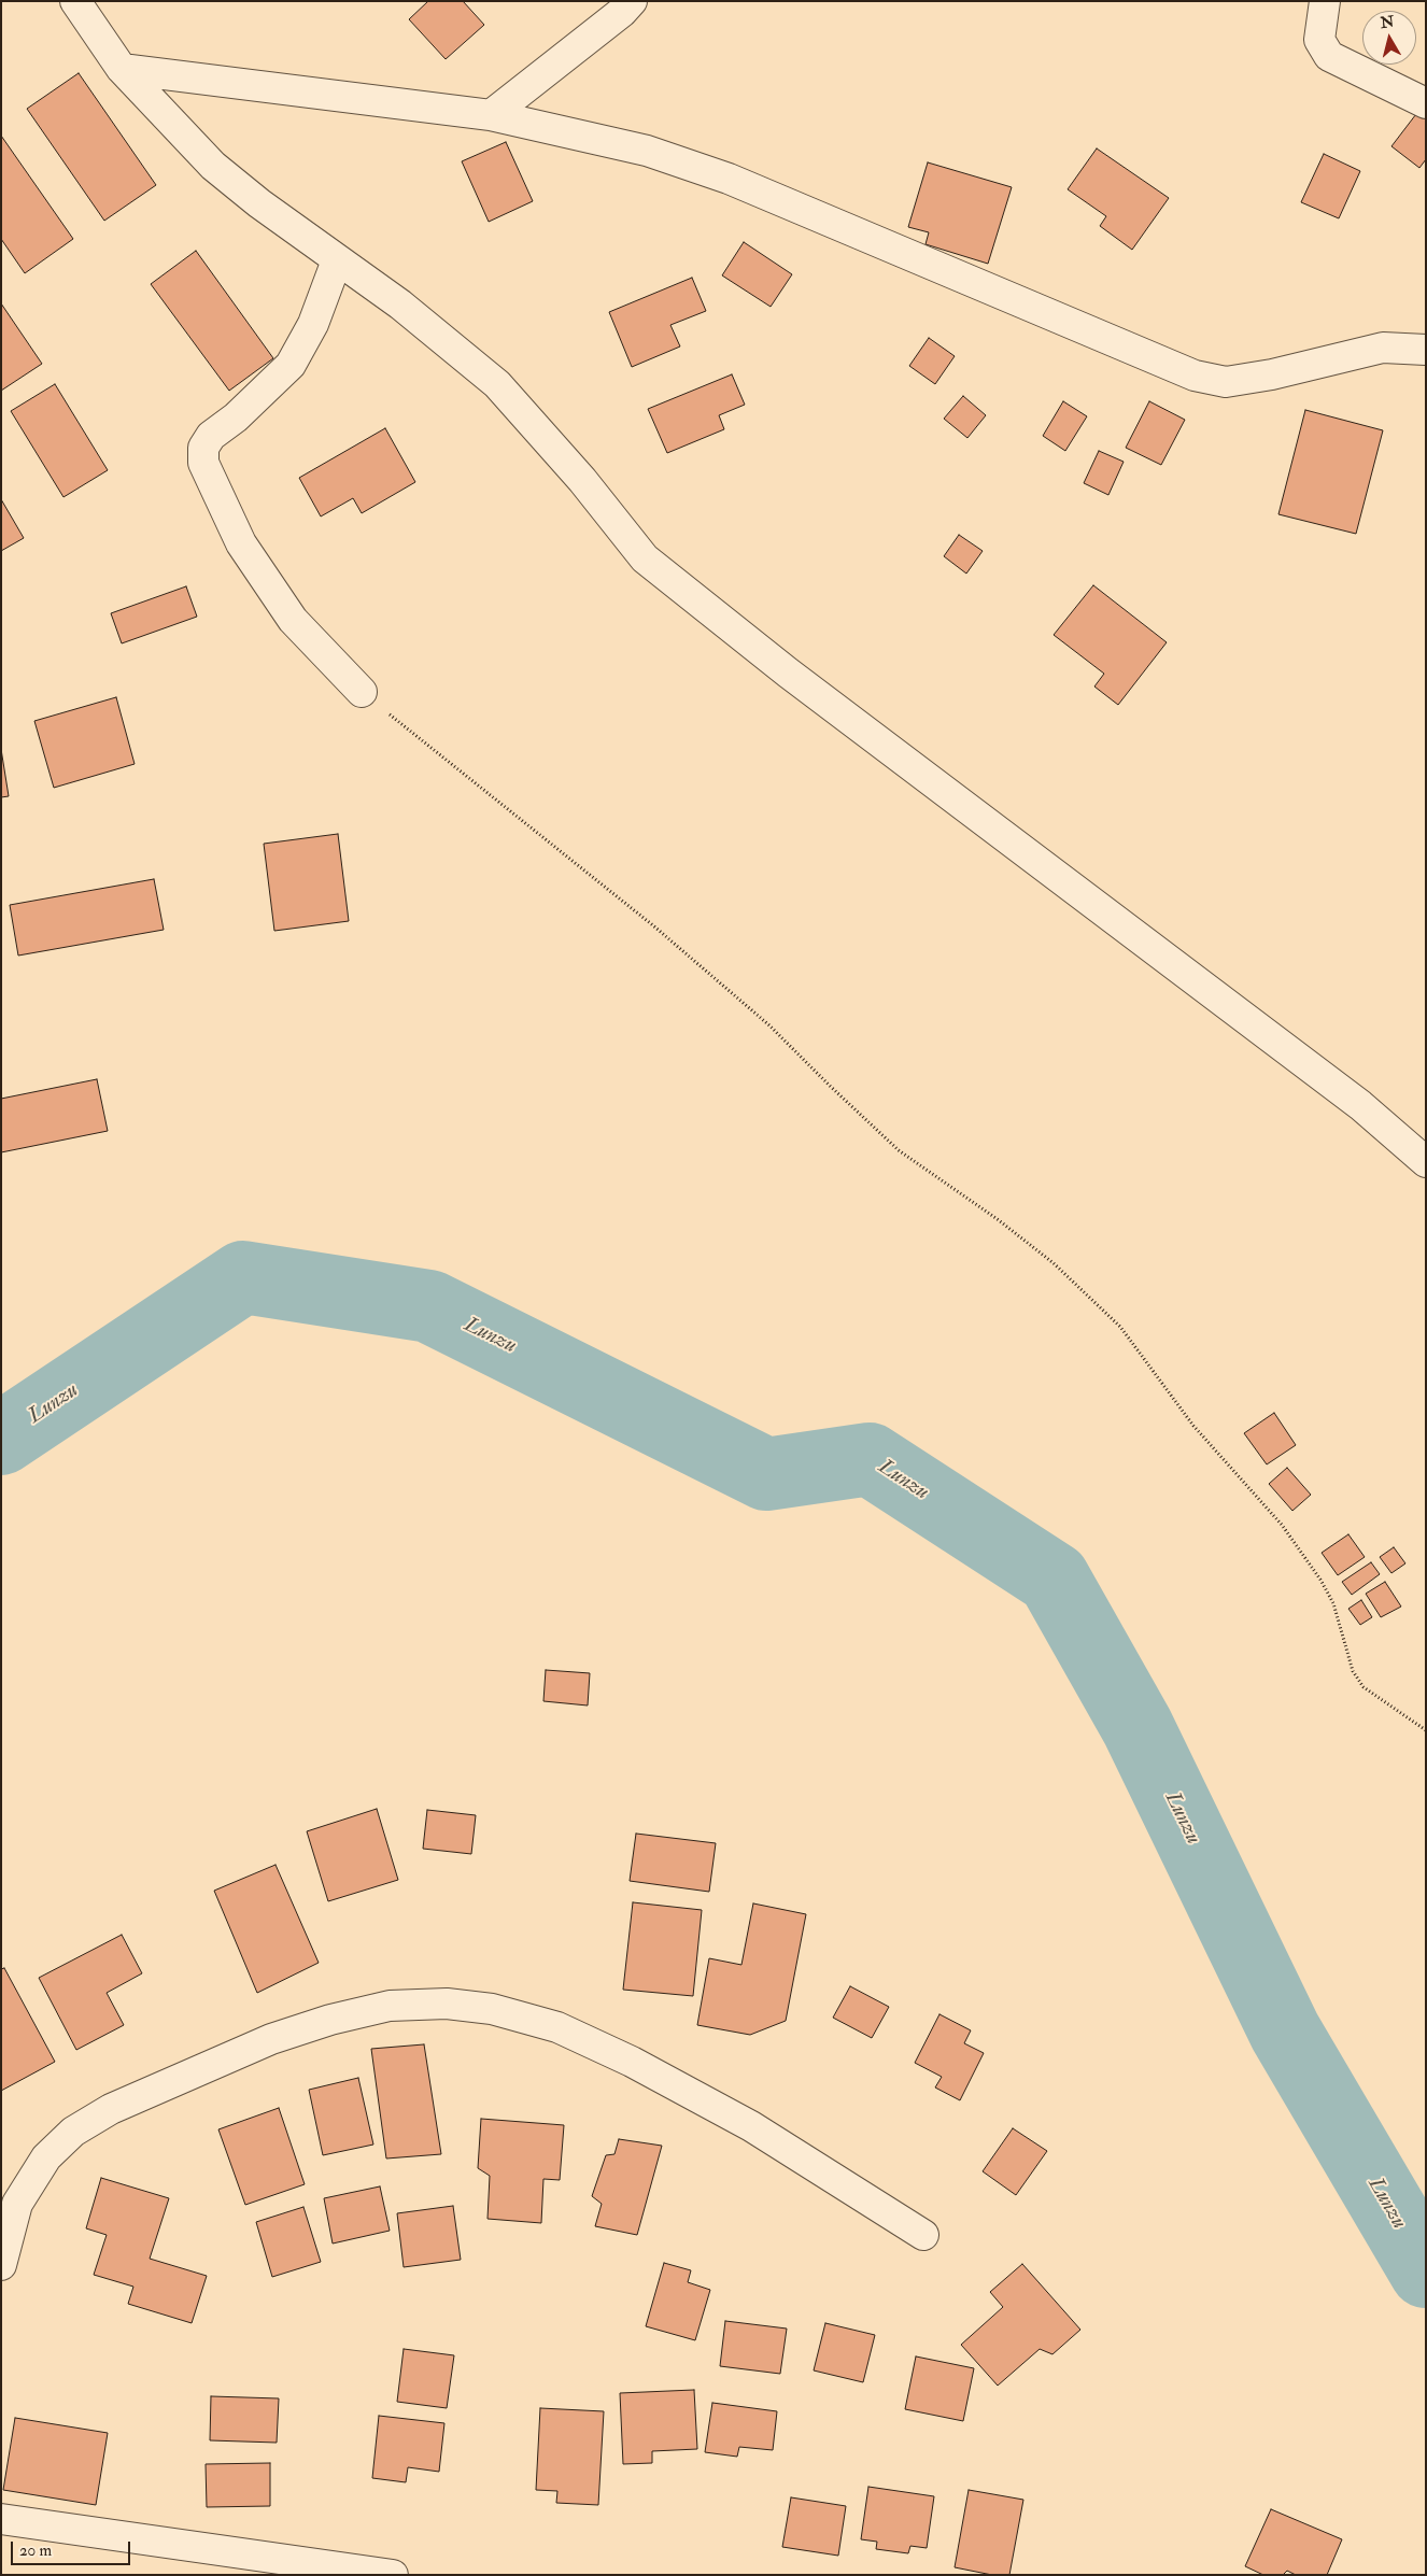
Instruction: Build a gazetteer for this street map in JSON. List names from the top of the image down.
{
  "water": ["Lunzu"],
  "scale_bar": "20 m",
  "north": "top"
}
